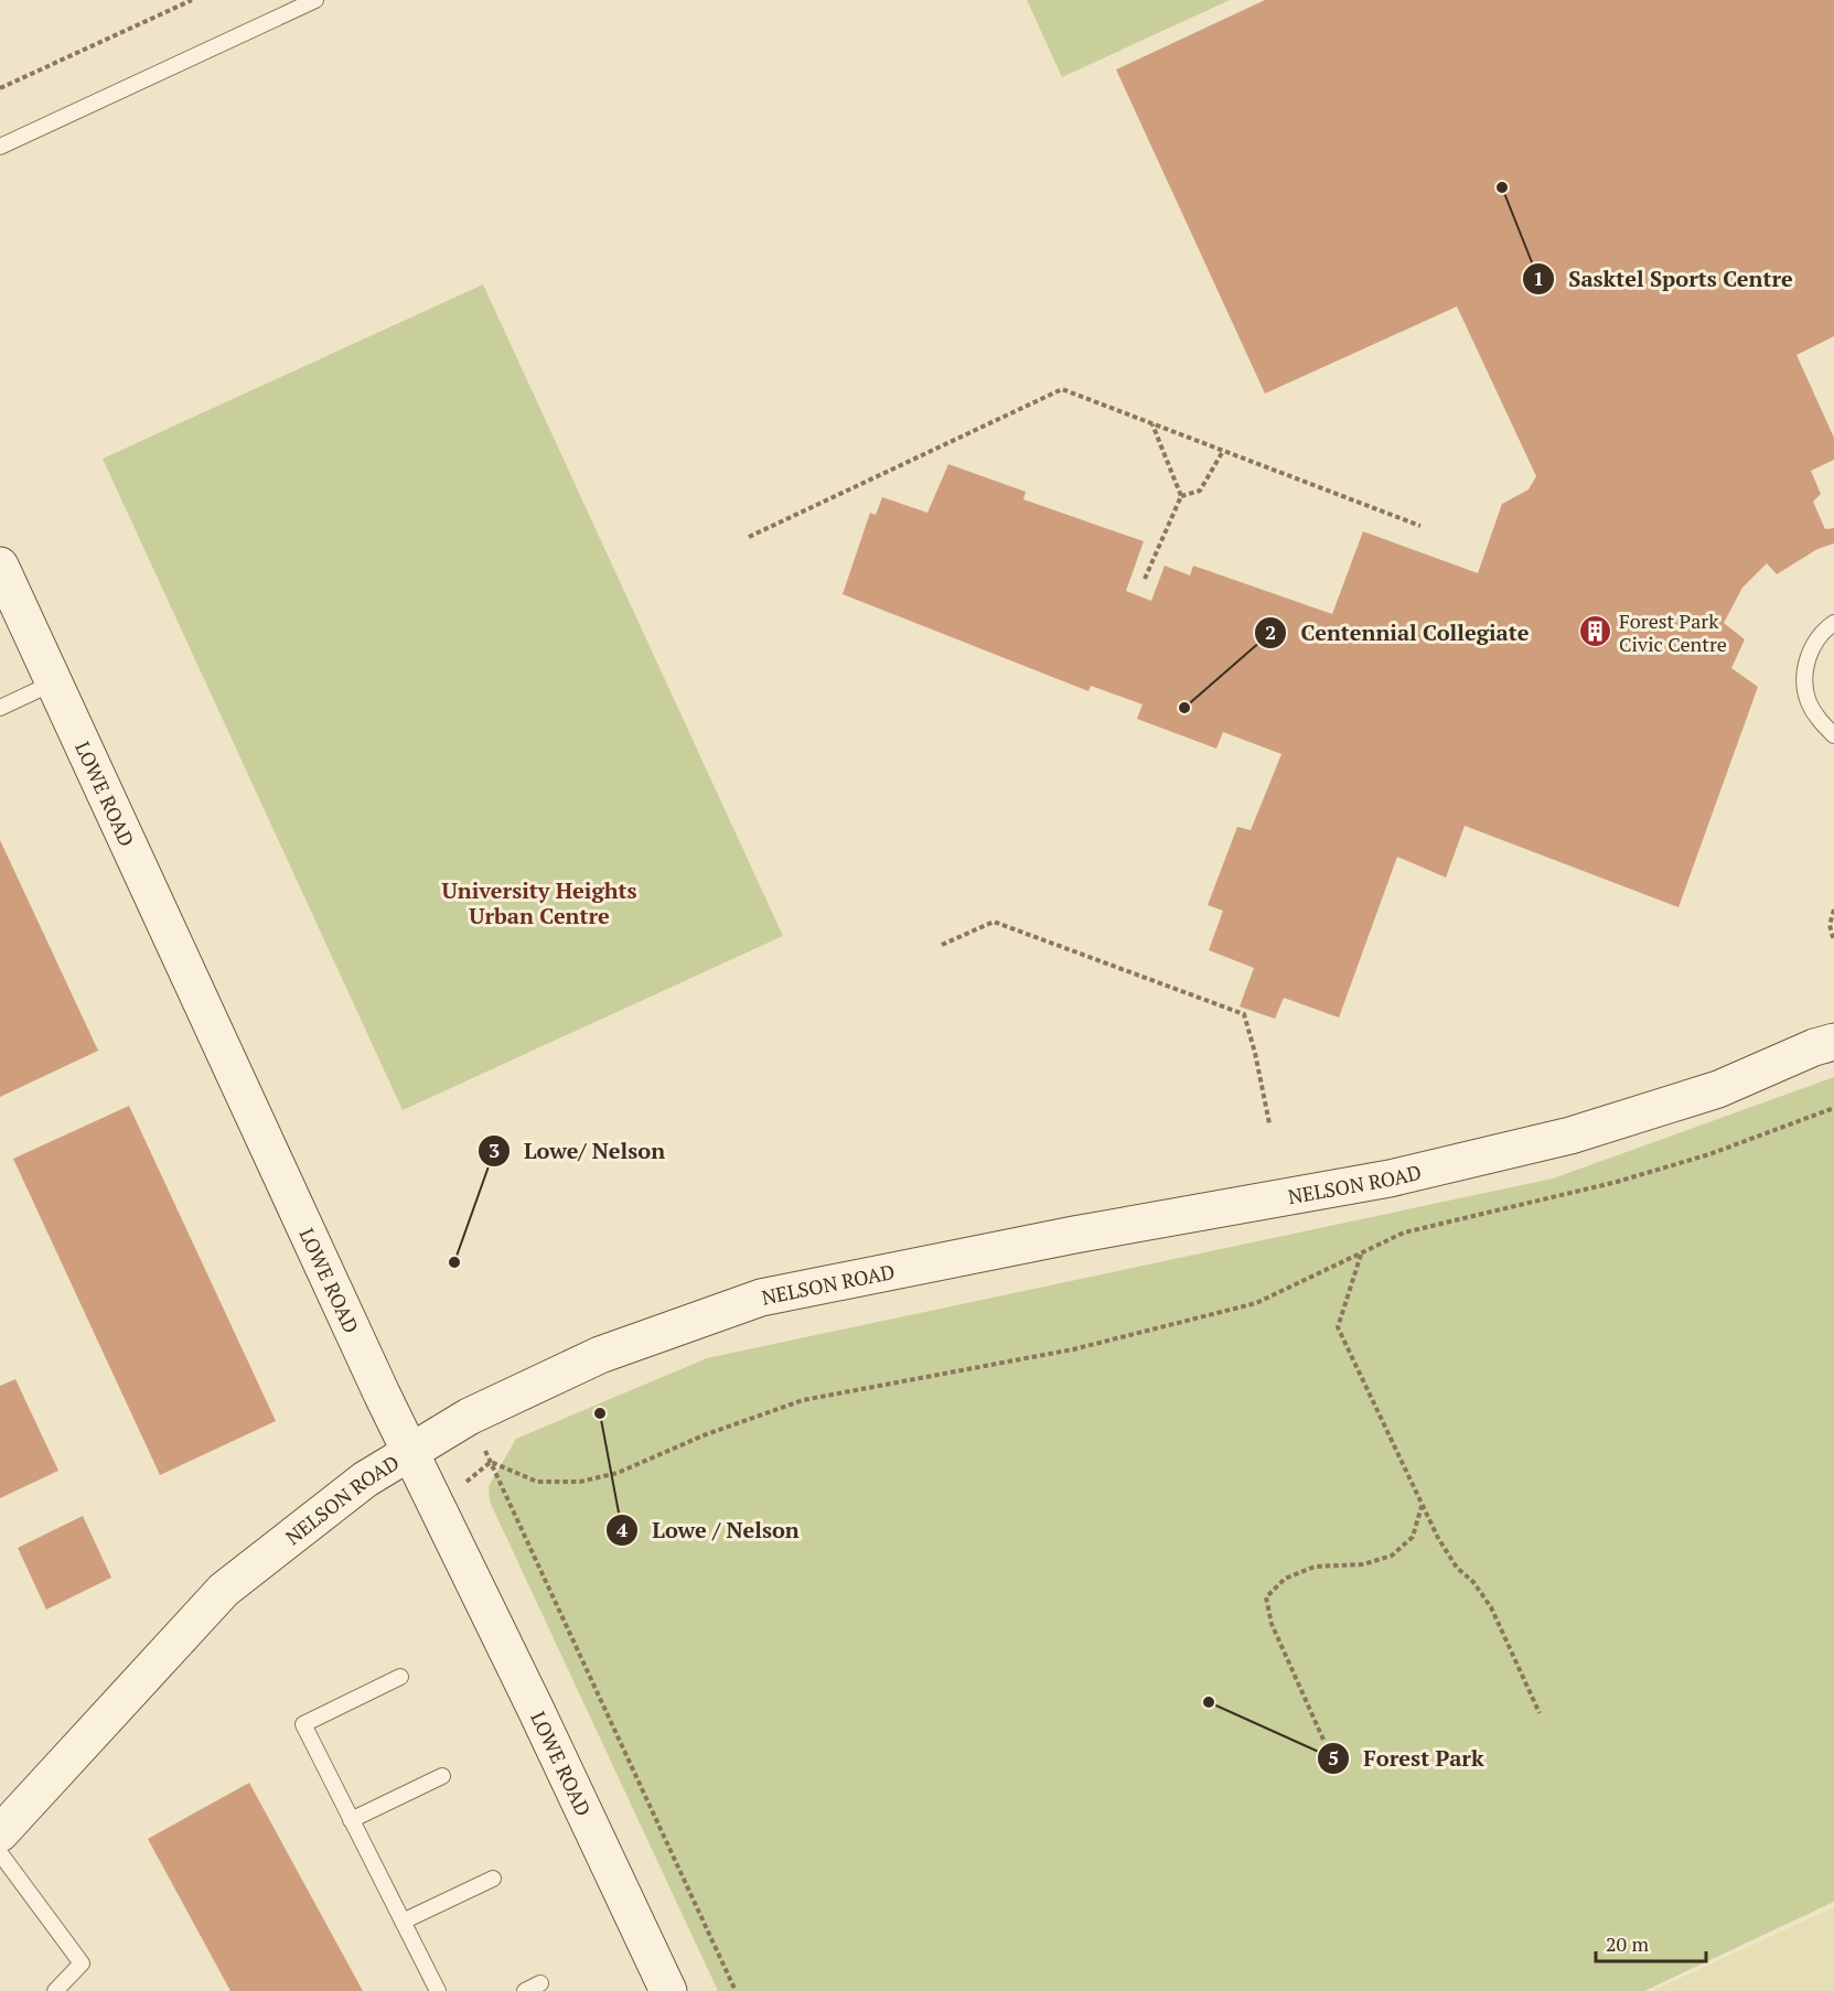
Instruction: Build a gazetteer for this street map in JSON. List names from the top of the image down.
{
  "streets": {
    "street": ["LOWE ROAD", "NELSON ROAD"]
  },
  "crossings": [
    ["LOWE ROAD", "NELSON ROAD"]
  ],
  "districts": ["University Heights Urban Centre"],
  "places": {
    "other": [
      "Sasktel Sports Centre",
      "Centennial Collegiate",
      "Lowe/ Nelson",
      "Lowe / Nelson",
      "Forest Park"
    ],
    "building": ["Forest Park Civic Centre"]
  },
  "scale_bar": "20 m"
}
